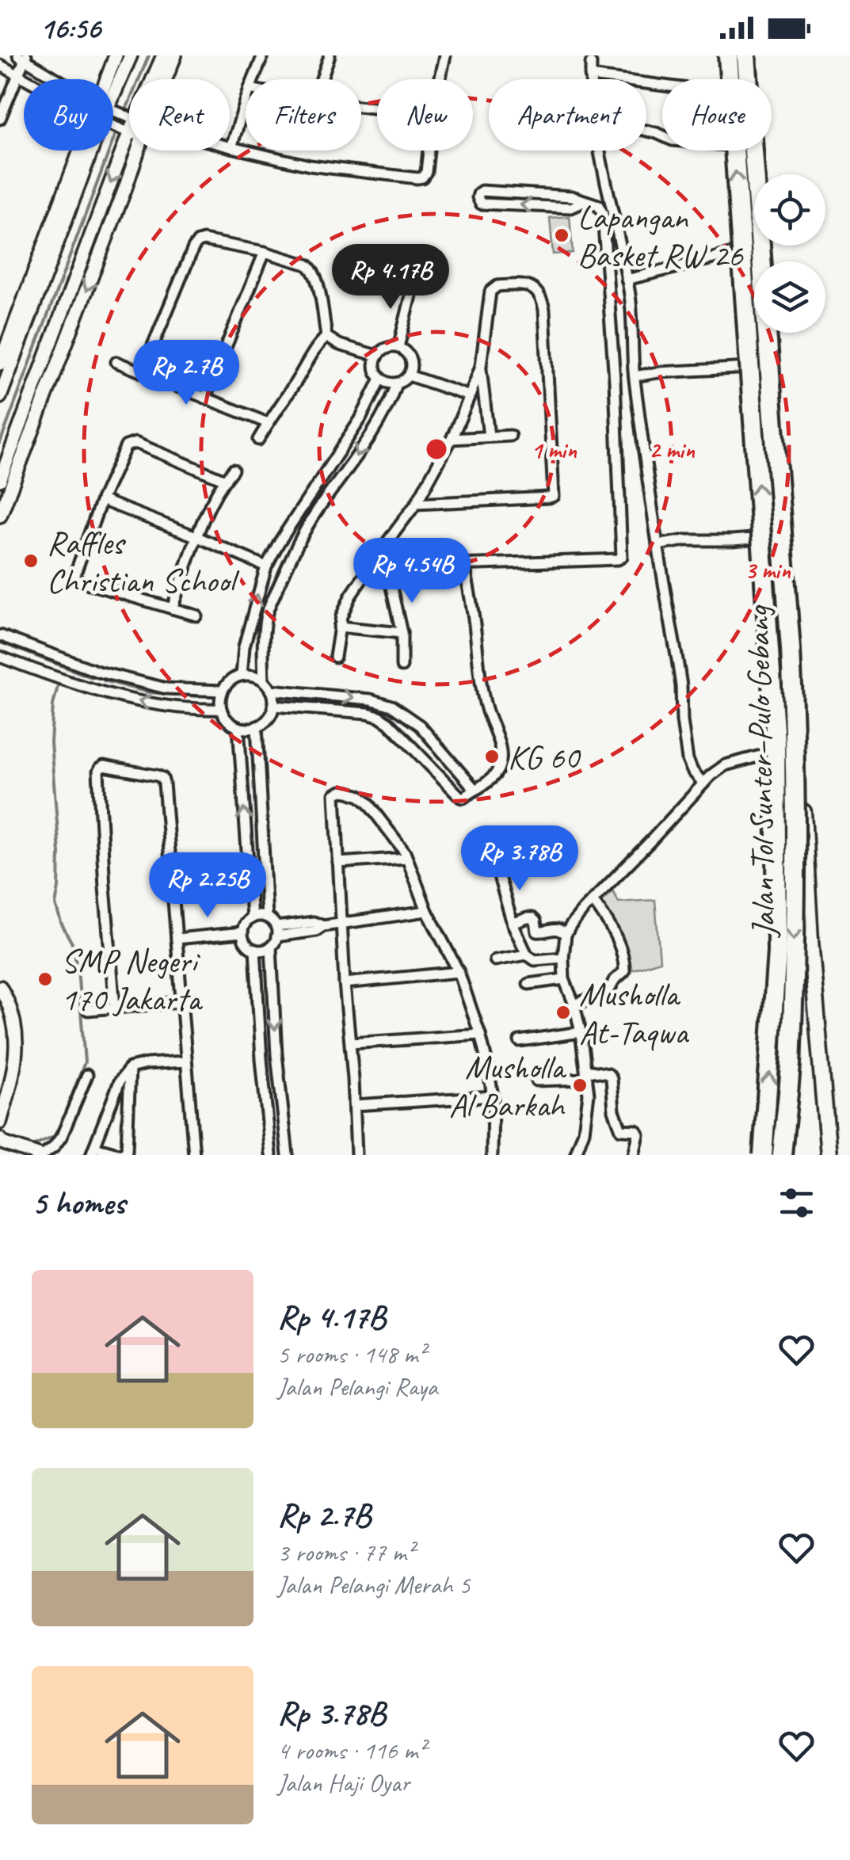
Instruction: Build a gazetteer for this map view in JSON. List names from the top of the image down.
{
  "streets": {
    "highway": ["Jalan Tol Sunter–Pulo Gebang"]
  },
  "places": [
    "Lapangan Basket RW 26",
    "Raffles Christian School",
    "KG 60",
    "SMP Negeri 170 Jakarta",
    "Musholla At-Taqwa",
    "Musholla Al Barkah"
  ],
  "page": {
    "status": "16:56",
    "chip": [
      "Buy",
      "Rent",
      "Filters",
      "New",
      "Apartment",
      "House"
    ],
    "price": [
      "Rp 4.17B",
      "Rp 2.7B",
      "Rp 4.54B",
      "Rp 3.78B",
      "Rp 2.25B"
    ],
    "heading": "5 homes",
    "list": [
      {
        "name": "Rp 4.17B",
        "note": "5 rooms · 148 m² · Jalan Pelangi Raya"
      },
      {
        "name": "Rp 2.7B",
        "note": "3 rooms · 77 m² · Jalan Pelangi Merah 5"
      },
      {
        "name": "Rp 3.78B",
        "note": "4 rooms · 116 m² · Jalan Haji Oyar"
      }
    ]
  },
  "rings": ["1 min", "2 min", "3 min"]
}
